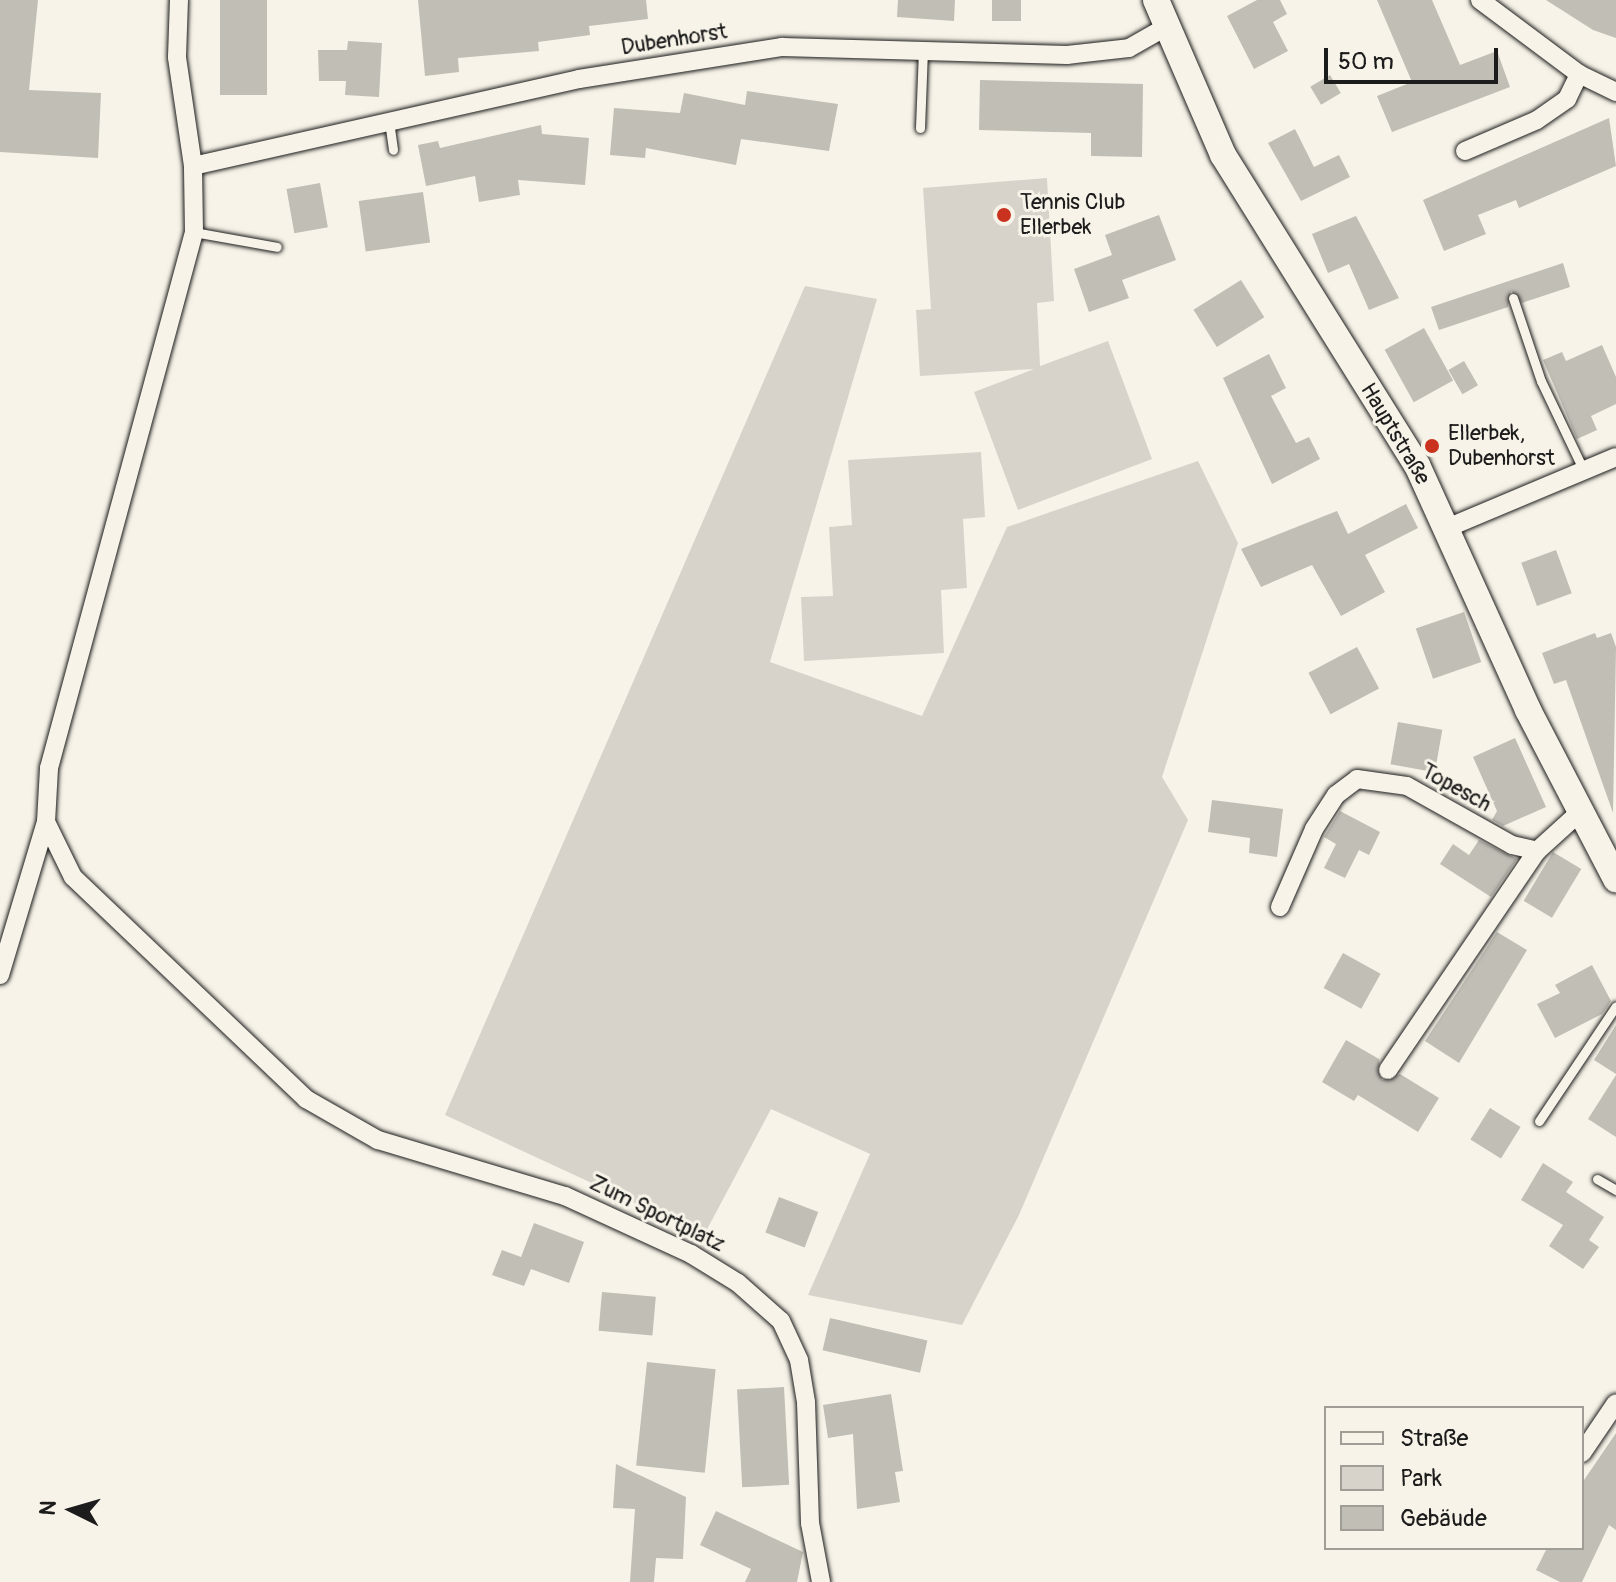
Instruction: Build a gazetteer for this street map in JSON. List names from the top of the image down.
{
  "streets": {
    "main road": ["Hauptstraße"],
    "street": ["Dubenhorst", "Topesch", "Zum Sportplatz"]
  },
  "crossings": [
    ["Dubenhorst", "Hauptstraße"]
  ],
  "places": ["Tennis Club Ellerbek", "Ellerbek, Dubenhorst"],
  "legend": ["Straße", "Park", "Gebäude"],
  "scale_bar": "50 m",
  "north": "left"
}
